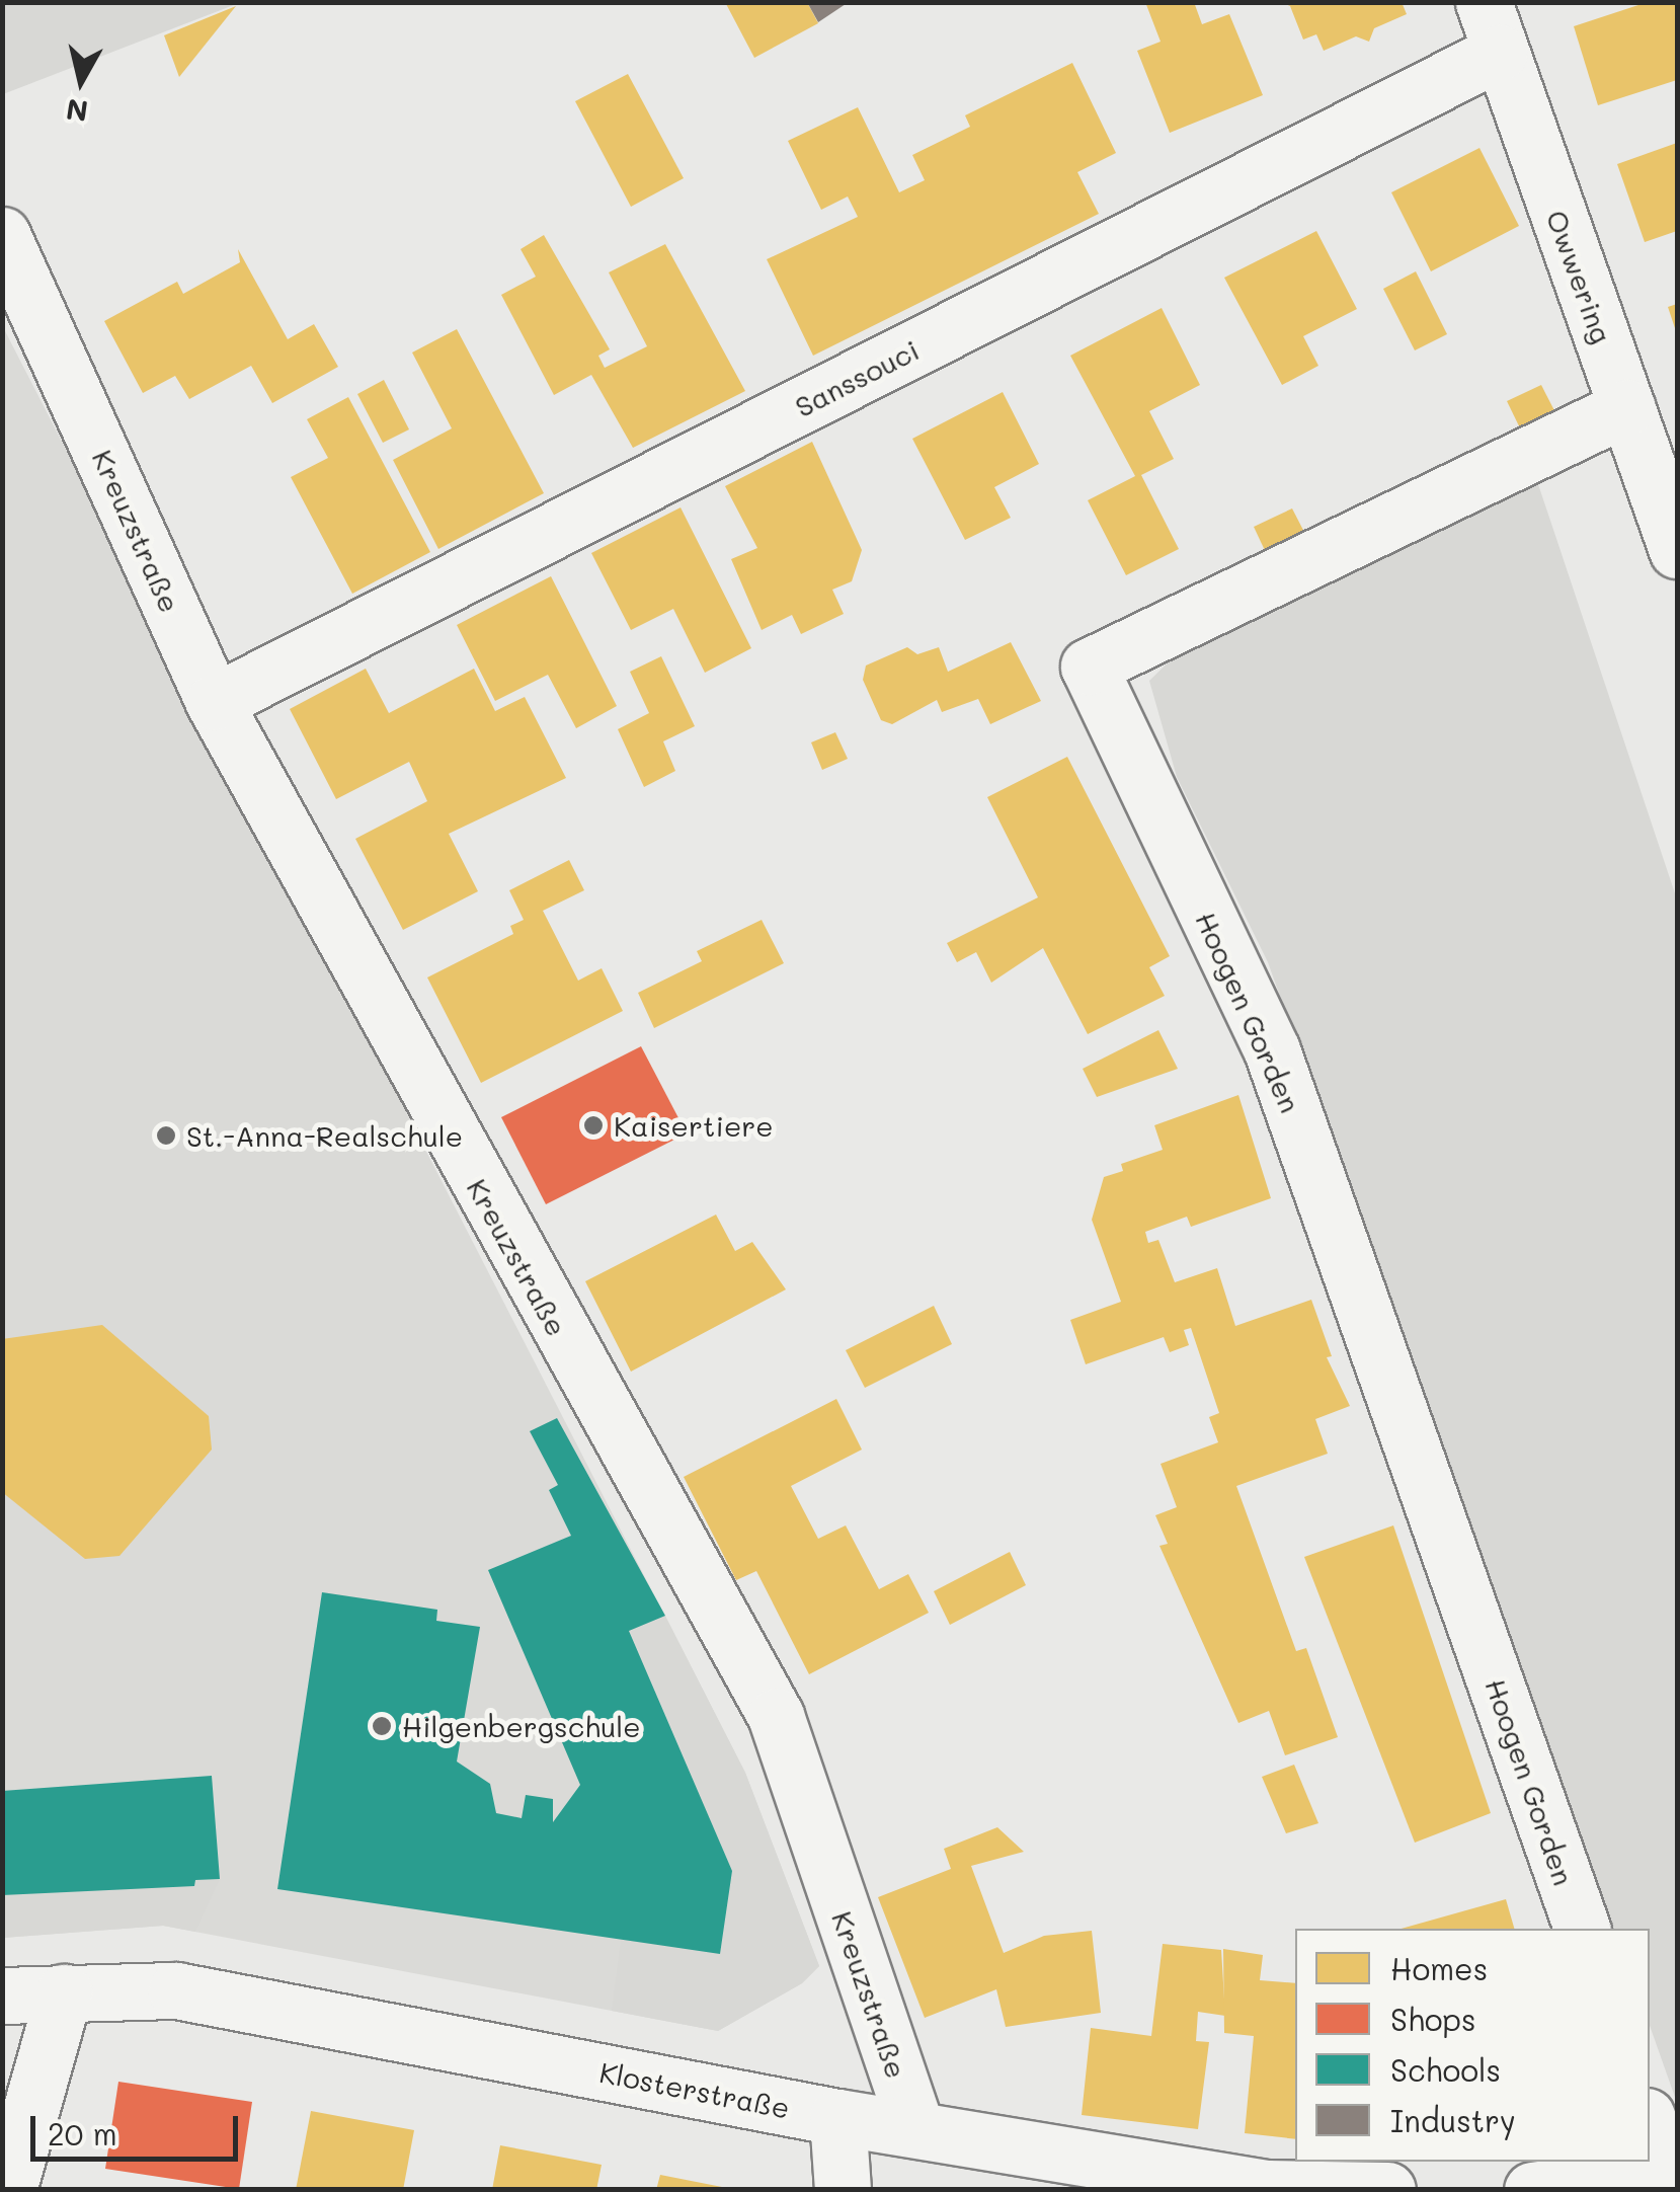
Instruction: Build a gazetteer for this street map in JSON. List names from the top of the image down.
{
  "streets": {
    "street": [
      "Owwering",
      "Sanssouci",
      "Kreuzstraße",
      "Hoogen Gorden",
      "Klosterstraße"
    ]
  },
  "crossings": [
    ["Owwering", "Sanssouci"],
    ["Owwering", "Hoogen Gorden"],
    ["Sanssouci", "Kreuzstraße"],
    ["Kreuzstraße", "Klosterstraße"]
  ],
  "places": ["Kaisertiere", "St.-Anna-Realschule", "Hilgenbergschule"],
  "legend": [
    "Homes",
    "Shops",
    "Schools",
    "Industry"
  ],
  "scale_bar": "20 m",
  "north": "bottom"
}
